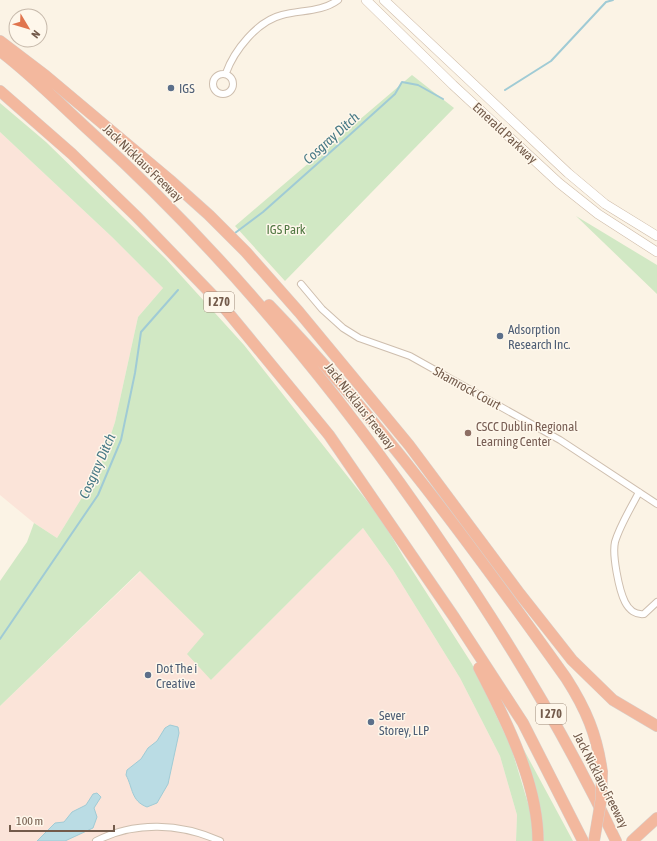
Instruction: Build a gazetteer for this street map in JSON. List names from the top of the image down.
{
  "streets": {
    "highway": ["Jack Nicklaus Freeway", "I 270"],
    "main road": ["Emerald Parkway"],
    "street": ["Shamrock Court"]
  },
  "water": ["Cosgray Ditch"],
  "parks": ["IGS Park"],
  "places": [
    "IGS",
    "Adsorption Research Inc.",
    "CSCC Dublin Regional Learning Center",
    "Dot The i Creative",
    "Sever Storey, LLP"
  ],
  "scale_bar": "100 m",
  "north": "bottom right"
}
